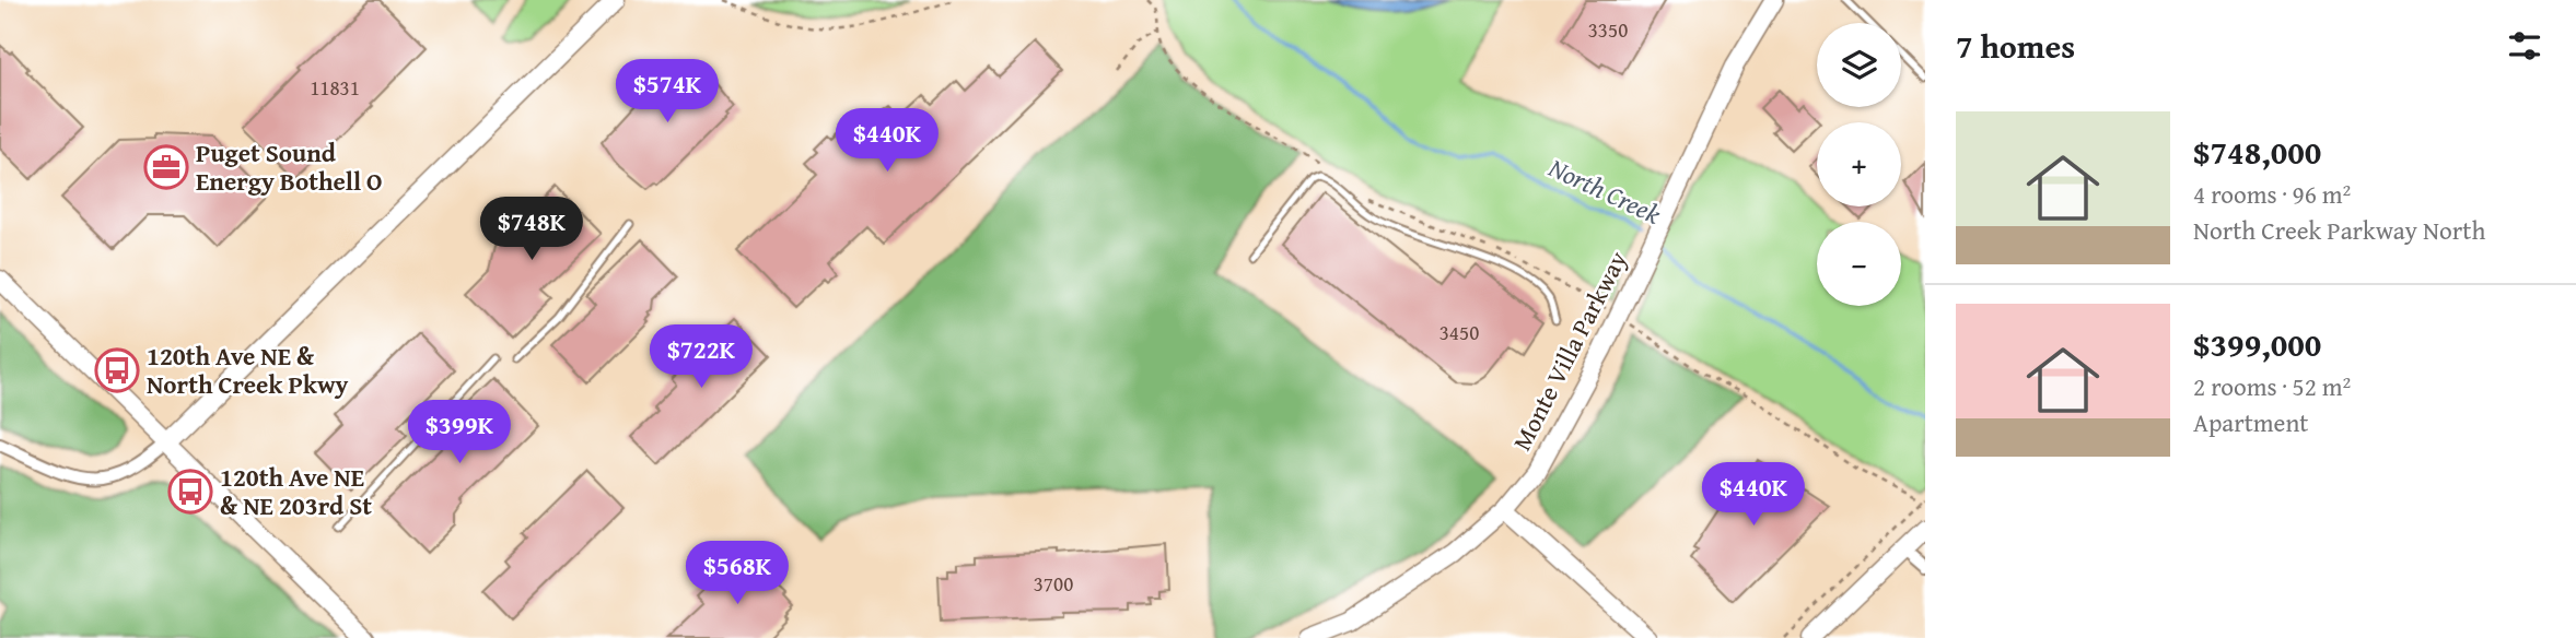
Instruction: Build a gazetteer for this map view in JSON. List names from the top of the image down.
{
  "streets": {
    "street": ["Monte Villa Parkway"]
  },
  "water": ["North Creek"],
  "places": {
    "office": ["Puget Sound Energy Bothell O"],
    "bus stop": ["120th Ave NE & North Creek Pkwy", "120th Ave NE & NE 203rd St"]
  },
  "house_numbers": [
    "3350",
    "11831",
    "3450",
    "3700"
  ],
  "page": {
    "heading": "7 homes",
    "map_buttons": ["+", "−"],
    "price": [
      "$574K",
      "$440K",
      "$748K",
      "$722K",
      "$399K",
      "$440K",
      "$568K"
    ],
    "list": [
      {
        "name": "$748,000",
        "note": "4 rooms · 96 m² · North Creek Parkway North"
      },
      {
        "name": "$399,000",
        "note": "2 rooms · 52 m² · Apartment"
      }
    ]
  }
}
